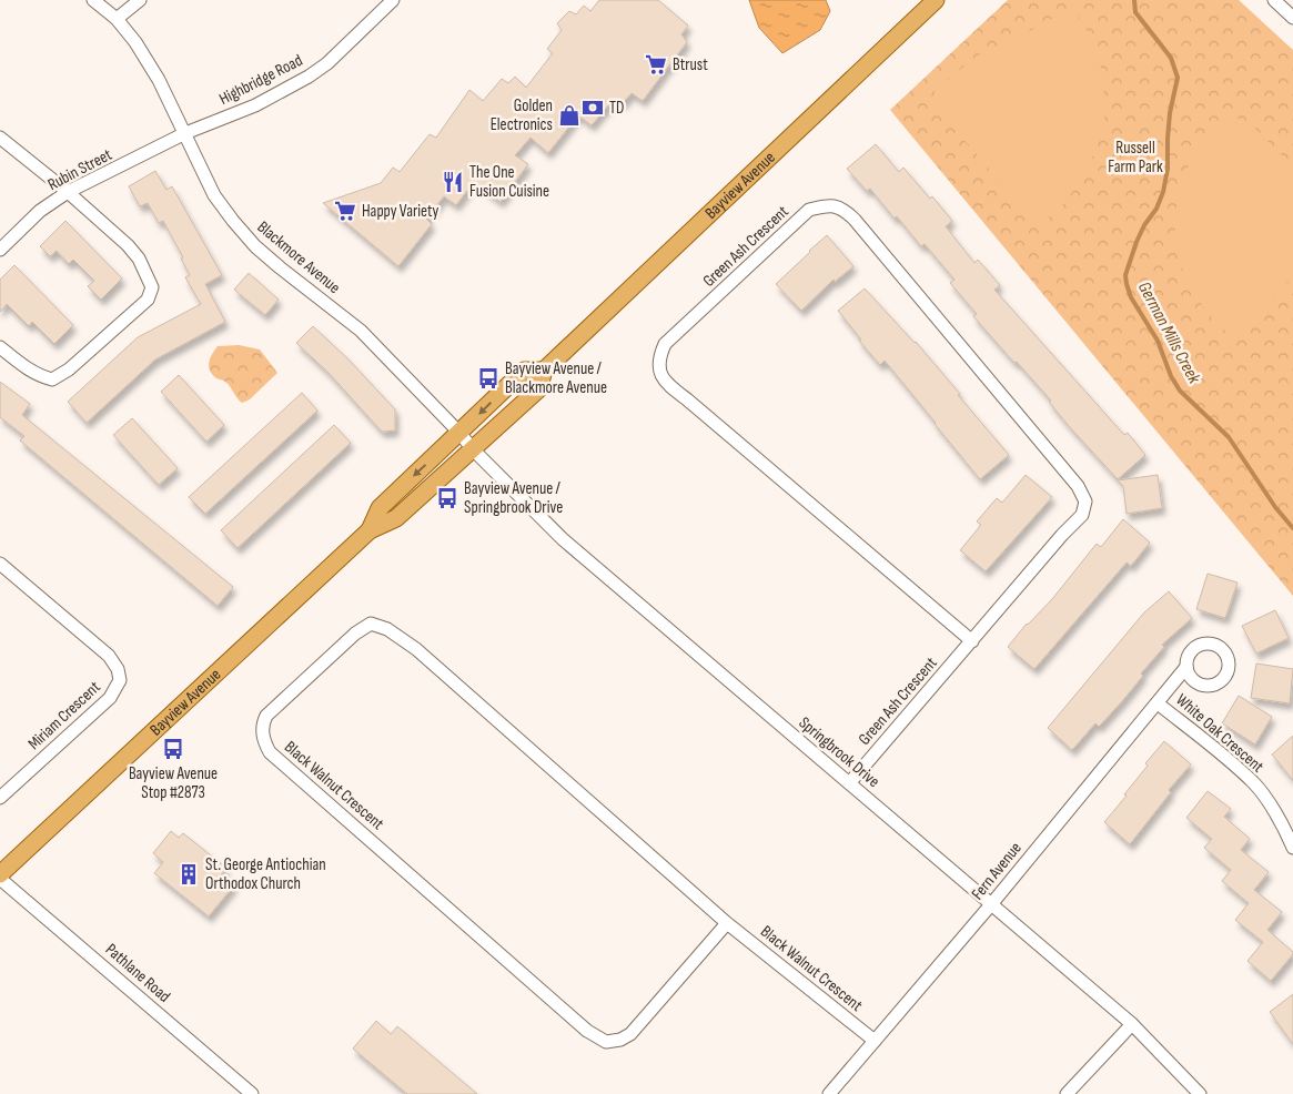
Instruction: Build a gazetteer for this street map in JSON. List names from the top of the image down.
{
  "streets": {
    "main road": ["Bayview Avenue"],
    "street": [
      "Highbridge Road",
      "Rubin Street",
      "Green Ash Crescent",
      "Blackmore Avenue",
      "Miriam Crescent",
      "White Oak Crescent",
      "Springbrook Drive",
      "Black Walnut Crescent",
      "Fern Avenue",
      "Pathlane Road"
    ]
  },
  "crossings": [
    ["Highbridge Road", "Rubin Street"],
    ["Highbridge Road", "Blackmore Avenue"],
    ["Rubin Street", "Blackmore Avenue"],
    ["Bayview Avenue", "Blackmore Avenue"],
    ["Bayview Avenue", "Springbrook Drive"],
    ["Bayview Avenue", "Pathlane Road"],
    ["Green Ash Crescent", "Springbrook Drive"],
    ["Blackmore Avenue", "Springbrook Drive"],
    ["White Oak Crescent", "Fern Avenue"],
    ["Springbrook Drive", "Fern Avenue"],
    ["Black Walnut Crescent", "Fern Avenue"]
  ],
  "water": ["German Mills Creek"],
  "parks": ["Russell Farm Park"],
  "places": {
    "supermarket": ["Btrust", "Happy Variety"],
    "bank": ["TD"],
    "shop": ["Golden Electronics"],
    "restaurant": ["The One Fusion Cuisine"],
    "bus stop": ["Bayview Avenue / Blackmore Avenue", "Bayview Avenue / Springbrook Drive", "Bayview Avenue Stop #2873"],
    "building": ["St. George Antiochian Orthodox Church"]
  }
}
